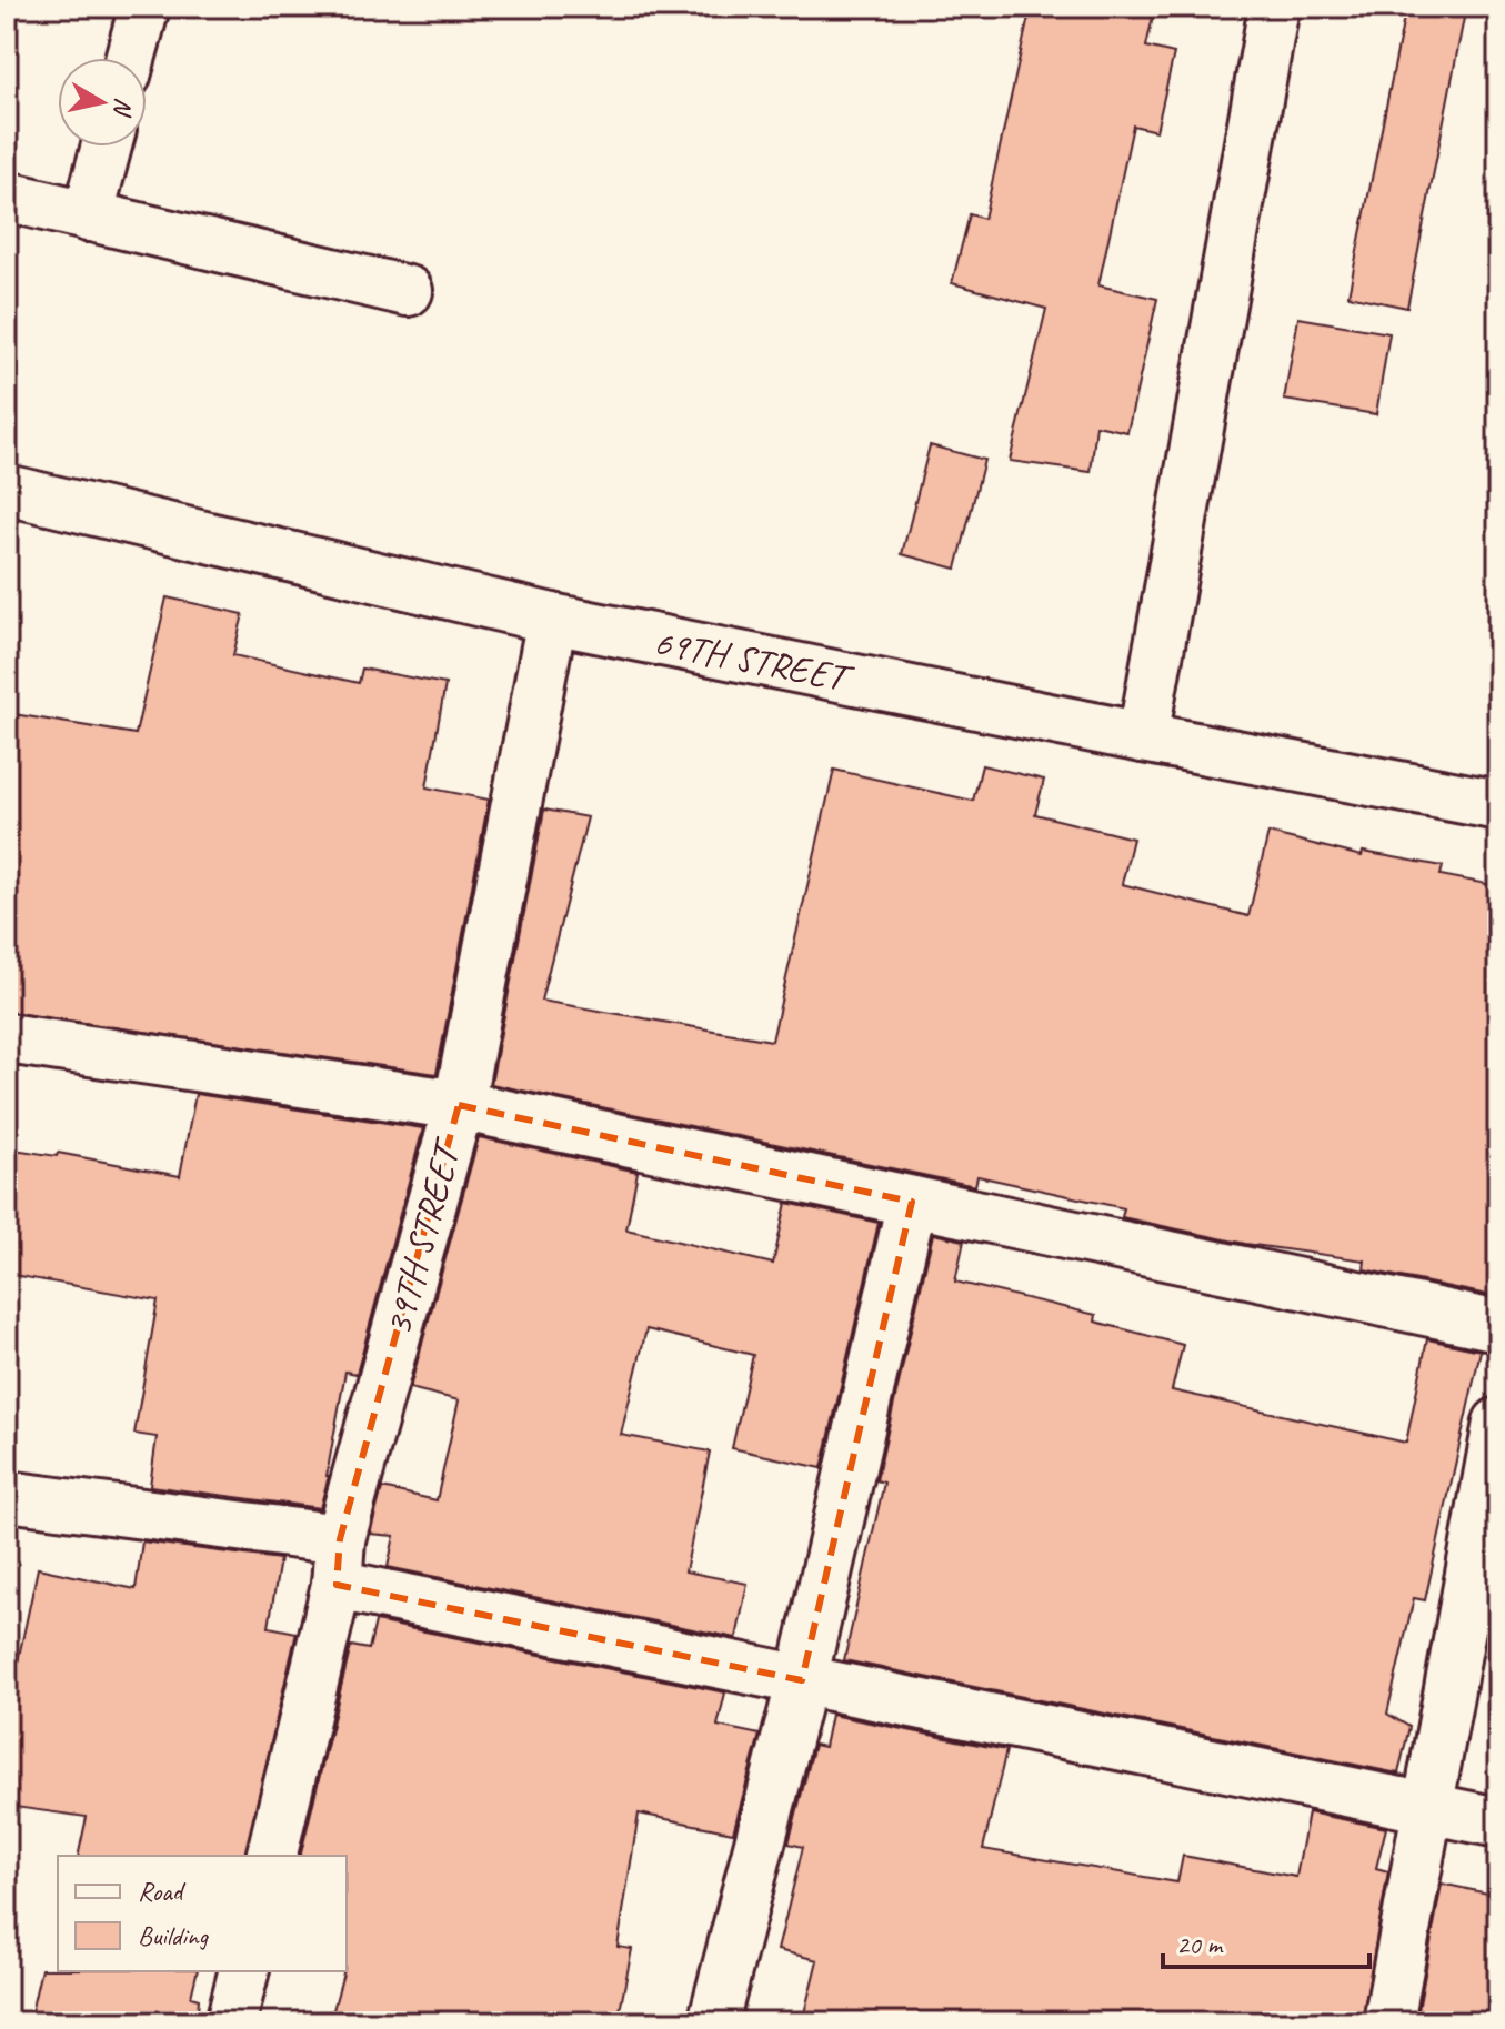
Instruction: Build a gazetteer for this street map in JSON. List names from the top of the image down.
{
  "streets": {
    "street": ["69TH STREET", "39TH STREET"]
  },
  "crossings": [
    ["69TH STREET", "39TH STREET"]
  ],
  "legend": ["Road", "Building"],
  "scale_bar": "20 m",
  "north": "right"
}
